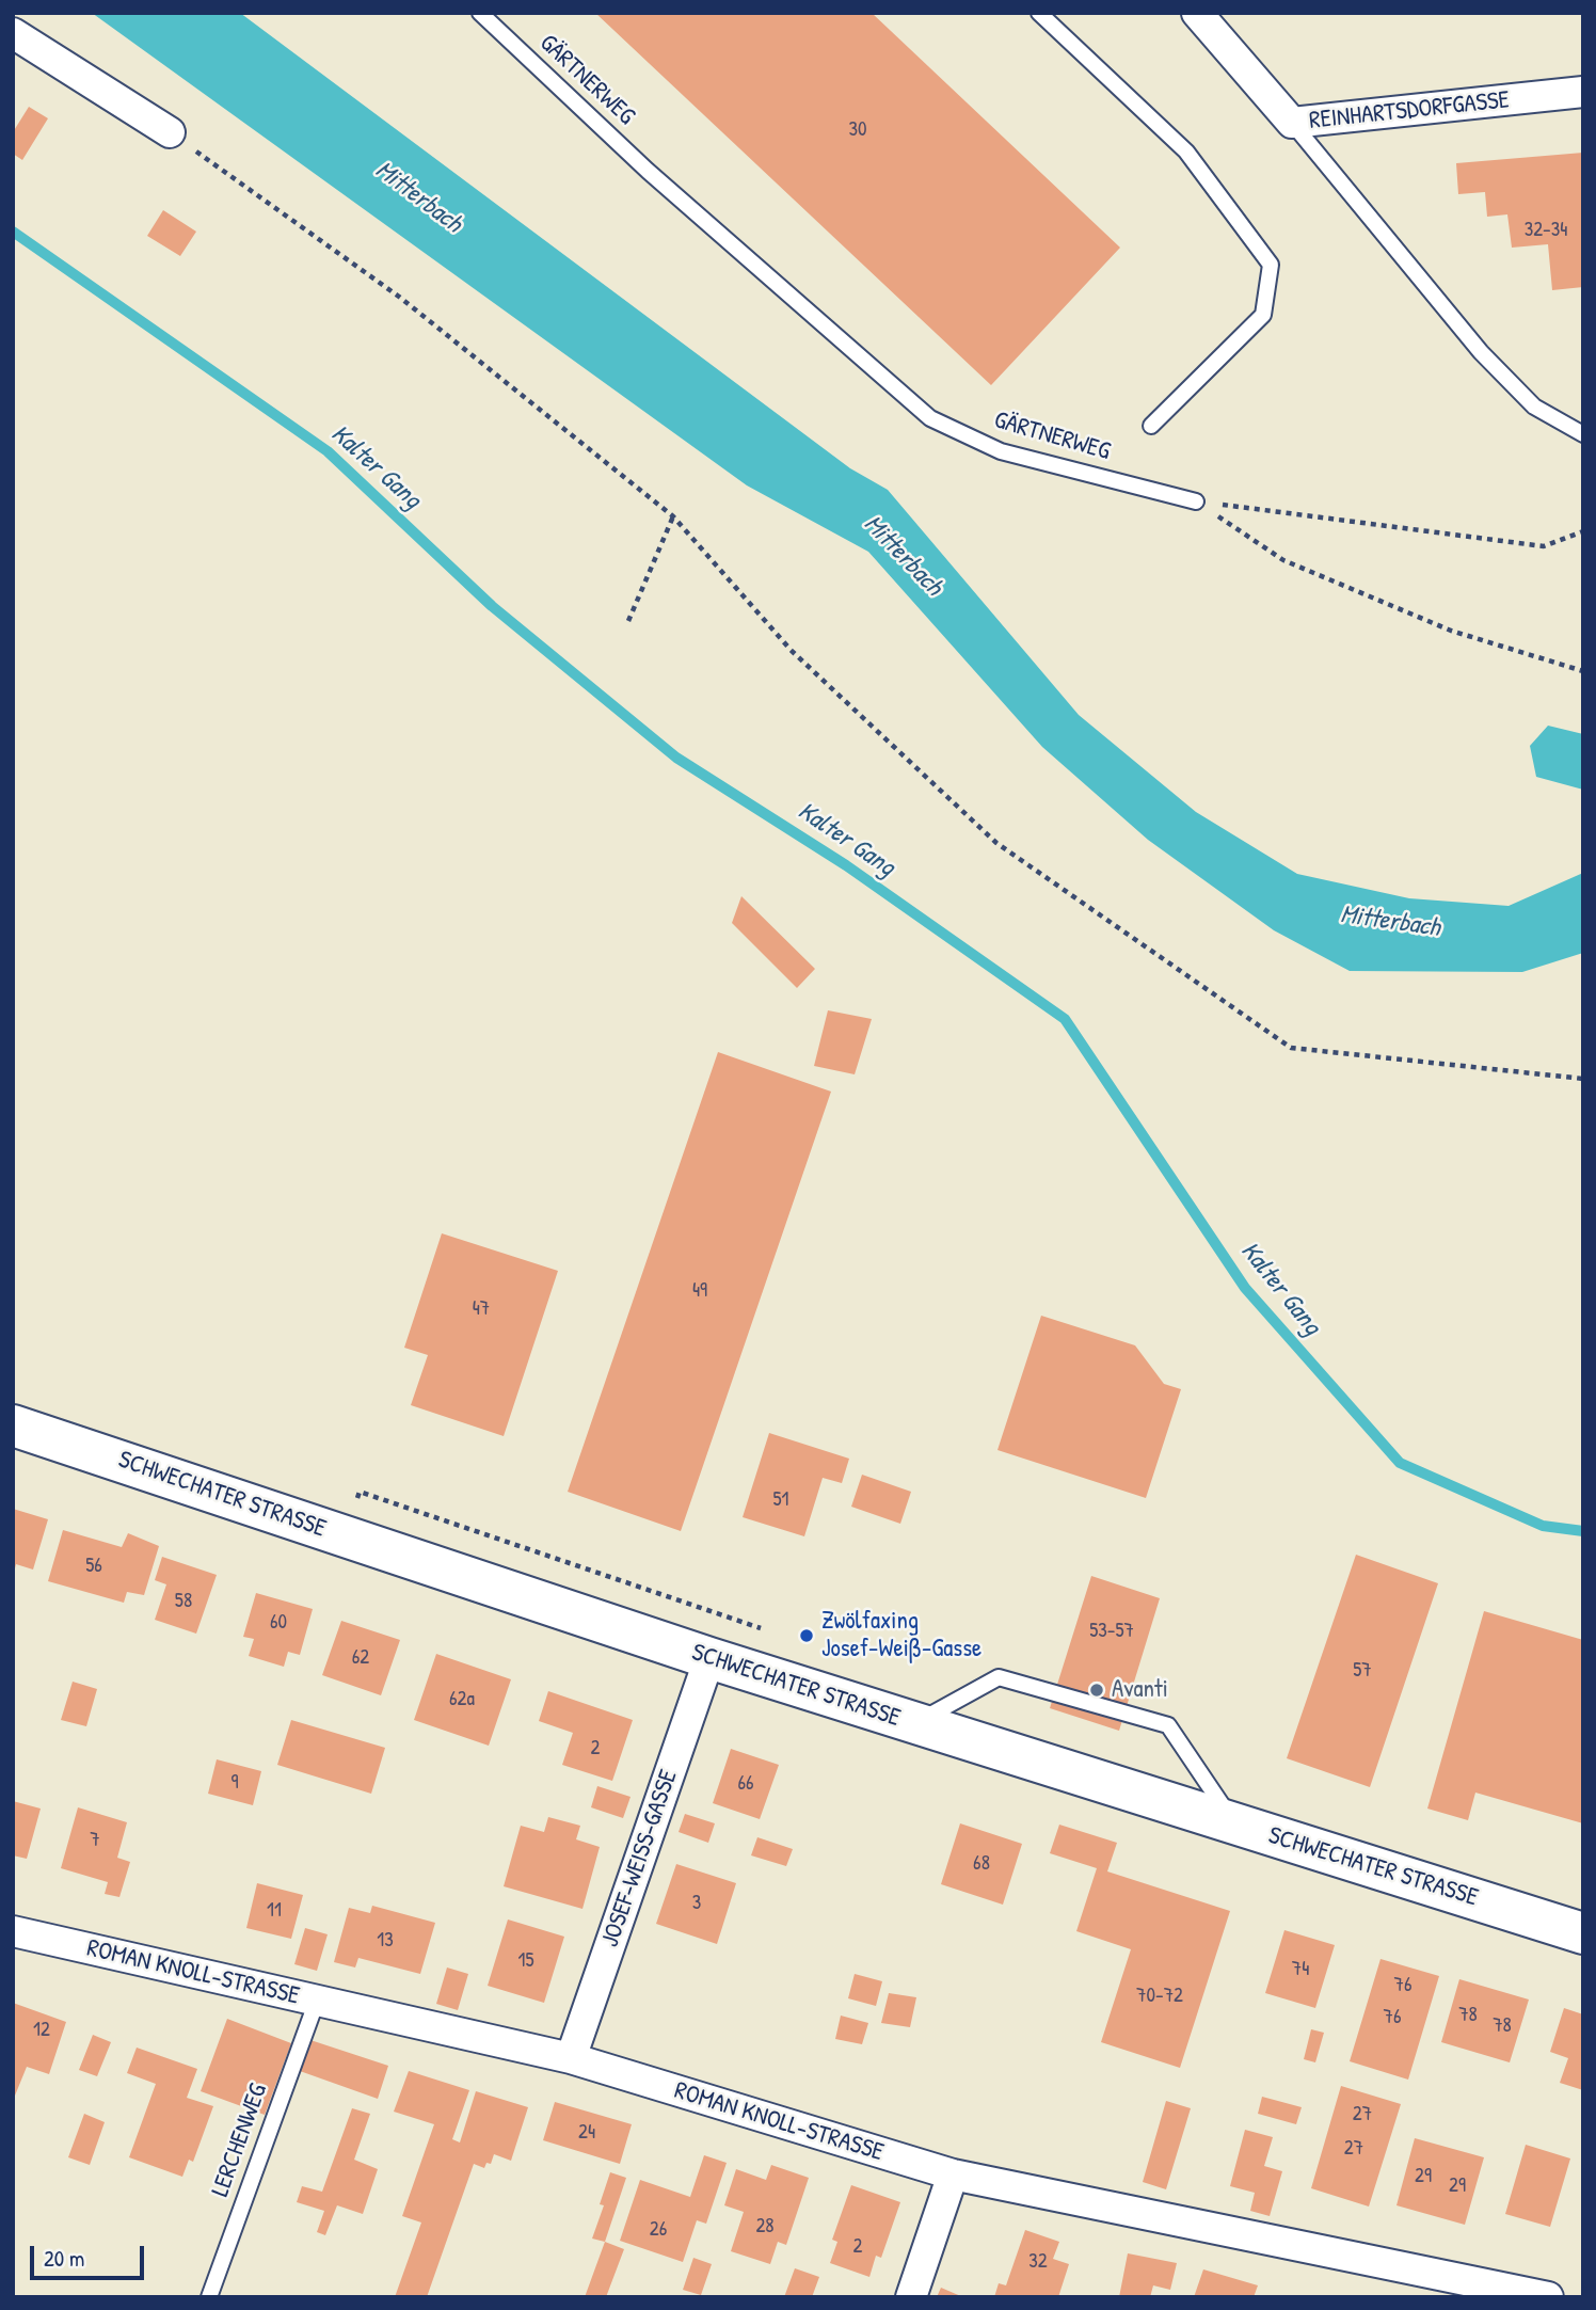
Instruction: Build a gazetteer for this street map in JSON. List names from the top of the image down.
{
  "streets": {
    "main road": ["SCHWECHATER STRASSE"],
    "street": ["REINHARTSDORFGASSE", "JOSEF-WEISS-GASSE", "ROMAN KNOLL-STRASSE"],
    "lane": ["GÄRTNERWEG", "LERCHENWEG"]
  },
  "crossings": [
    ["SCHWECHATER STRASSE", "JOSEF-WEISS-GASSE"],
    ["JOSEF-WEISS-GASSE", "ROMAN KNOLL-STRASSE"],
    ["ROMAN KNOLL-STRASSE", "LERCHENWEG"]
  ],
  "water": ["Mitterbach", "Kalter Gang"],
  "places": ["Zwölfaxing Josef-Weiß-Gasse", "Avanti"],
  "house_numbers": [
    "30",
    "32-34",
    "49",
    "47",
    "51",
    "56",
    "58",
    "60",
    "53-57",
    "62",
    "57",
    "62a",
    "2",
    "9",
    "66",
    "7",
    "68",
    "3",
    "11",
    "13",
    "15",
    "74",
    "76",
    "70-72",
    "78",
    "76",
    "78",
    "12",
    "27",
    "24",
    "27",
    "29",
    "29",
    "28",
    "26",
    "2",
    "32"
  ],
  "scale_bar": "20 m"
}
